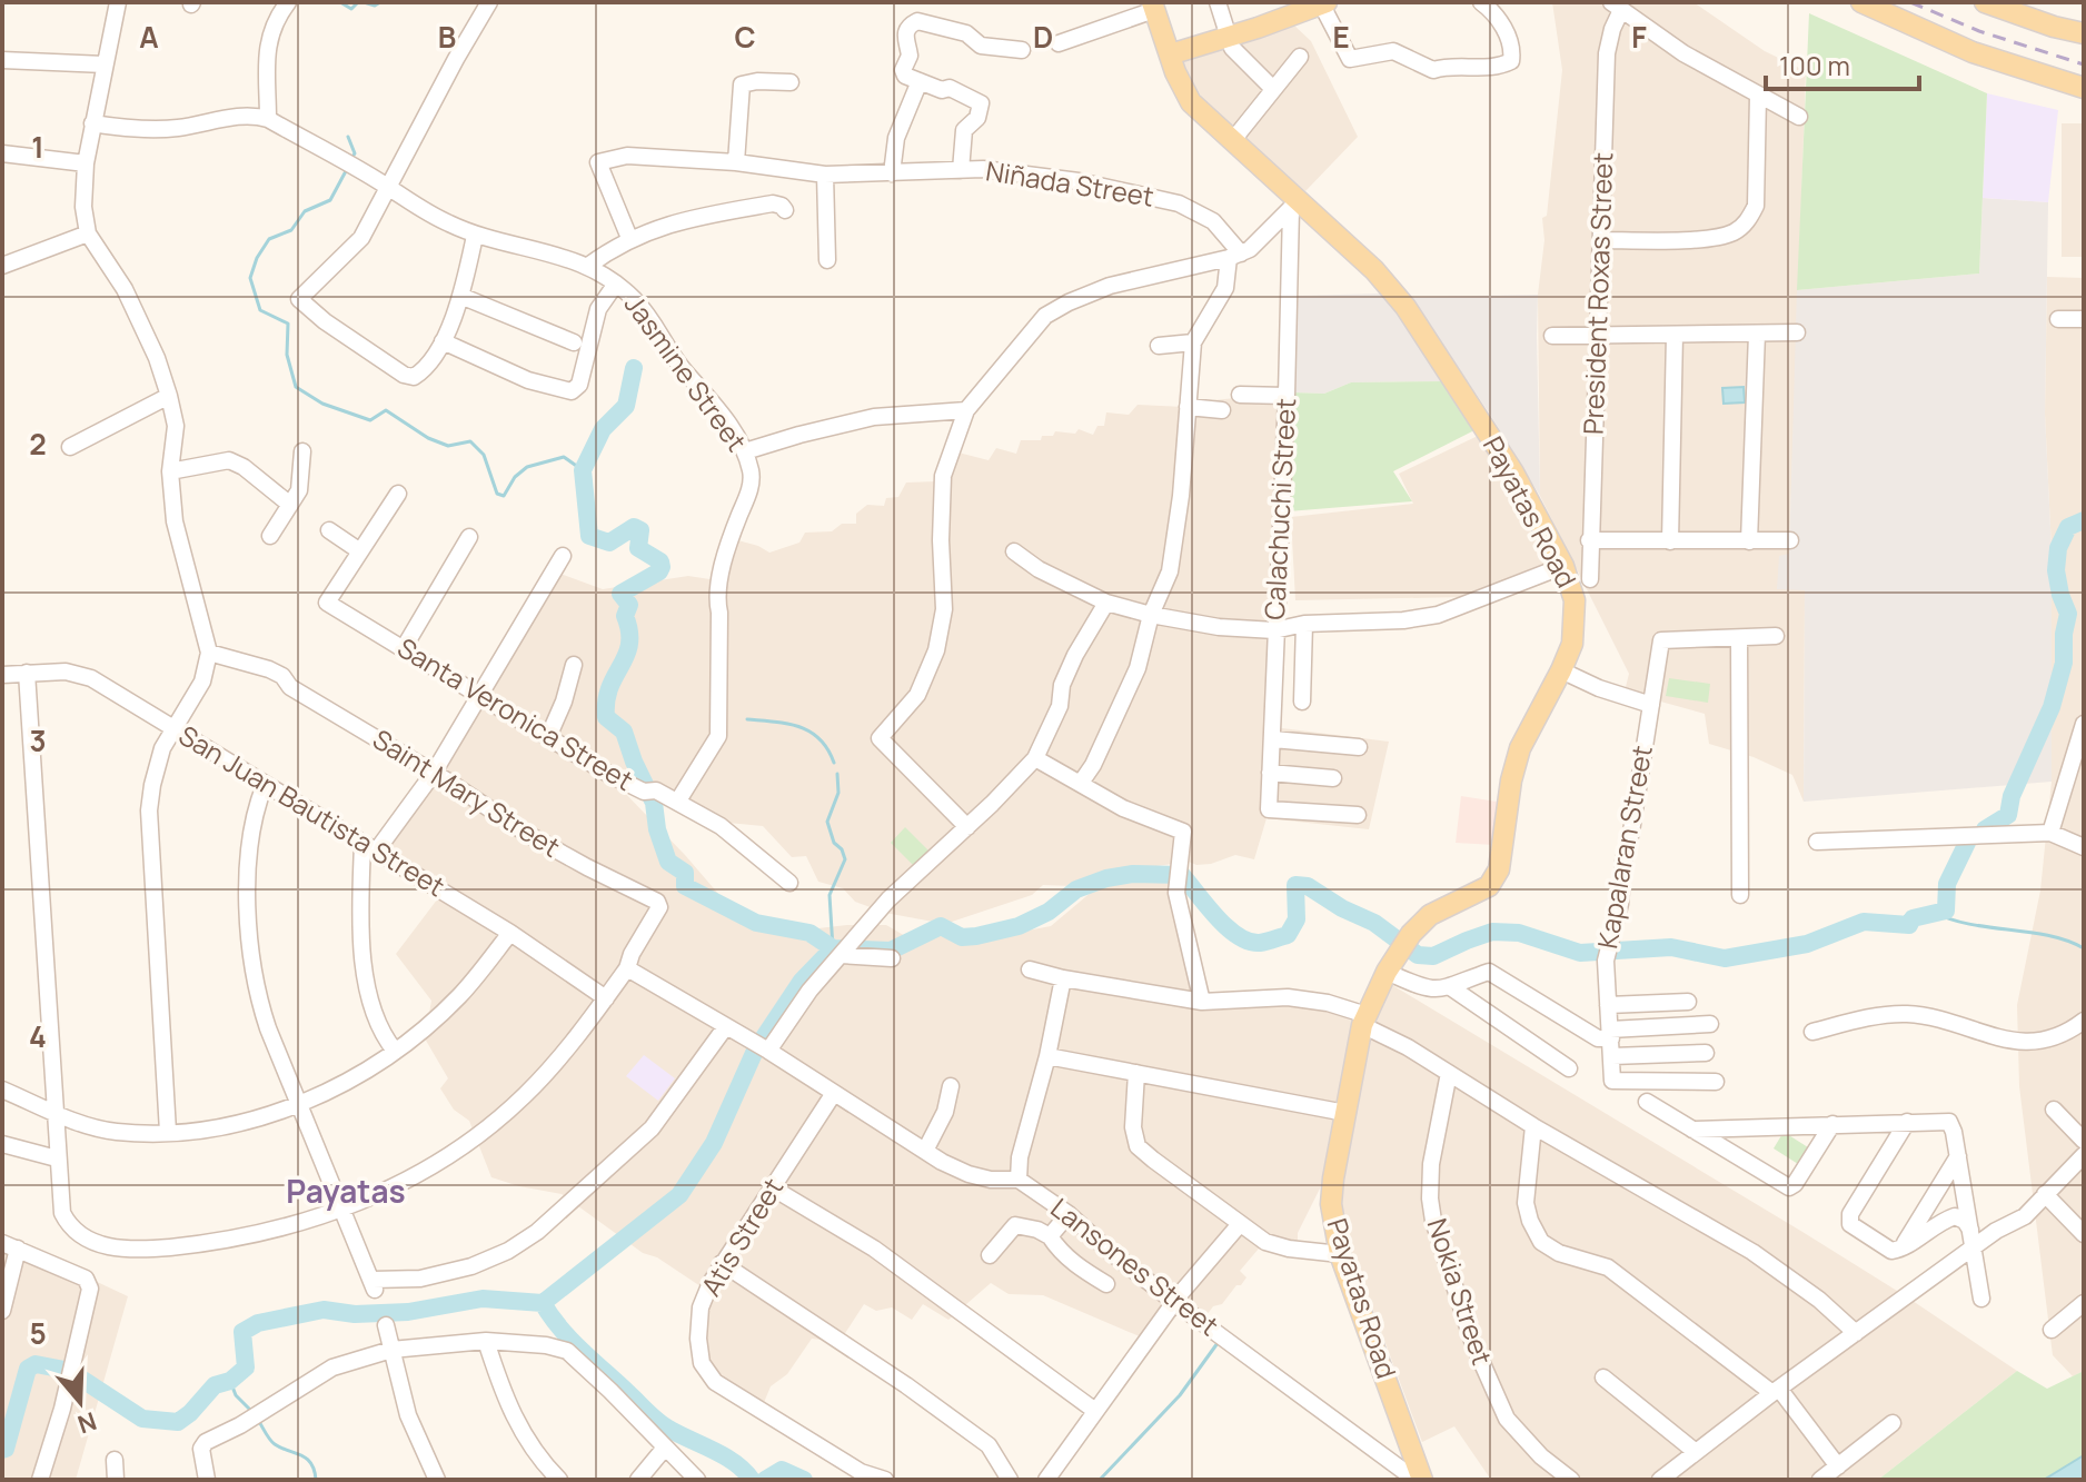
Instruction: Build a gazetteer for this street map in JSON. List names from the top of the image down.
{
  "streets": {
    "main road": ["Payatas Road"],
    "street": [
      "Niñada Street",
      "President Roxas Street",
      "Jasmine Street",
      "Calachuchi Street",
      "Santa Veronica Street",
      "Saint Mary Street",
      "San Juan Bautista Street",
      "Kapalaran Street",
      "Atis Street",
      "Lansones Street",
      "Nokia Street"
    ]
  },
  "crossings": [
    ["Jasmine Street", "Santa Veronica Street"],
    ["Calachuchi Street", "Payatas Road"],
    ["Payatas Road", "Lansones Street"],
    ["Saint Mary Street", "Lansones Street"],
    ["Atis Street", "Lansones Street"]
  ],
  "districts": ["Payatas"],
  "scale_bar": "100 m",
  "north": "bottom",
  "grid": {
    "columns": [
      "A",
      "B",
      "C",
      "D",
      "E",
      "F"
    ],
    "rows": [
      "1",
      "2",
      "3",
      "4",
      "5"
    ]
  }
}
